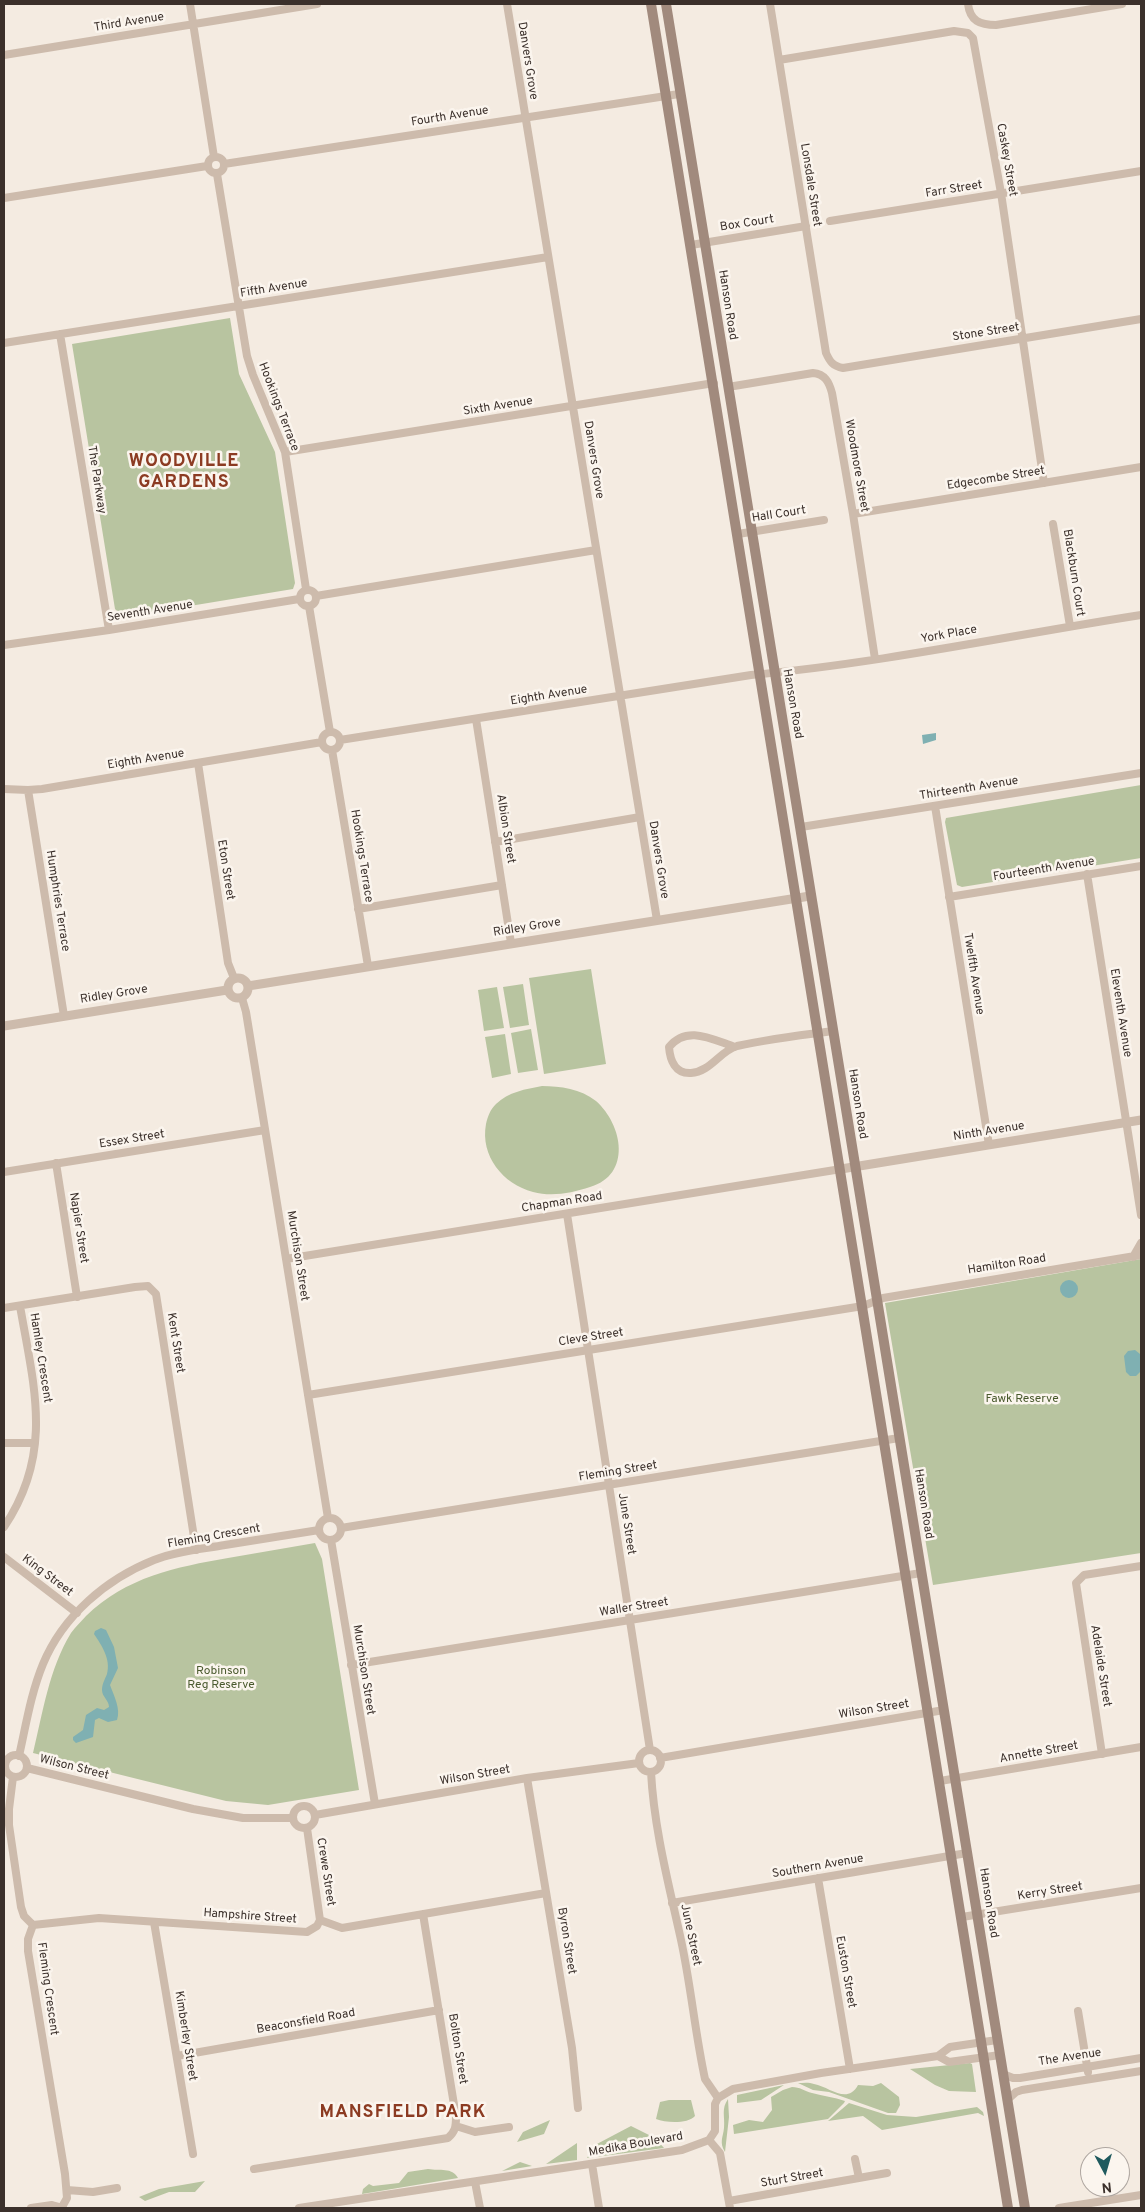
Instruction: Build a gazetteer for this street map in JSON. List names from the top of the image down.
{
  "streets": {
    "main road": ["Hanson Road"],
    "street": [
      "Third Avenue",
      "Danvers Grove",
      "Fourth Avenue",
      "Caskey Street",
      "Lonsdale Street",
      "Farr Street",
      "Box Court",
      "Fifth Avenue",
      "Stone Street",
      "Hookings Terrace",
      "Sixth Avenue",
      "Woodmore Street",
      "Edgecombe Street",
      "The Parkway",
      "Hall Court",
      "Blackburn Court",
      "Seventh Avenue",
      "York Place",
      "Eighth Avenue",
      "Thirteenth Avenue",
      "Albion Street",
      "Eton Street",
      "Fourteenth Avenue",
      "Humphries Terrace",
      "Ridley Grove",
      "Twelfth Avenue",
      "Eleventh Avenue",
      "Ninth Avenue",
      "Essex Street",
      "Chapman Road",
      "Napier Street",
      "Murchison Street",
      "Hamilton Road",
      "Cleve Street",
      "Kent Street",
      "Hamley Crescent",
      "Fleming Street",
      "June Street",
      "Fleming Crescent",
      "King Street",
      "Waller Street",
      "Adelaide Street",
      "Wilson Street",
      "Annette Street",
      "Southern Avenue",
      "Crewe Street",
      "Kerry Street",
      "Hampshire Street",
      "Byron Street",
      "Euston Street",
      "Beaconsfield Road",
      "Kimberley Street",
      "Bolton Street",
      "The Avenue",
      "Medika Boulevard",
      "Sturt Street"
    ]
  },
  "crossings": [
    ["Danvers Grove", "Fourth Avenue"],
    ["Danvers Grove", "Fifth Avenue"],
    ["Danvers Grove", "Sixth Avenue"],
    ["Danvers Grove", "Eighth Avenue"],
    ["Danvers Grove", "Ridley Grove"],
    ["Fourth Avenue", "Hanson Road"],
    ["Fourth Avenue", "Hookings Terrace"],
    ["Caskey Street", "Lonsdale Street"],
    ["Caskey Street", "Farr Street"],
    ["Caskey Street", "Stone Street"],
    ["Caskey Street", "Edgecombe Street"],
    ["Lonsdale Street", "Box Court"],
    ["Lonsdale Street", "Stone Street"],
    ["Box Court", "Hanson Road"],
    ["Fifth Avenue", "Hookings Terrace"],
    ["Fifth Avenue", "The Parkway"],
    ["Hanson Road", "Sixth Avenue"],
    ["Hanson Road", "Woodmore Street"],
    ["Hanson Road", "Hall Court"],
    ["Hanson Road", "York Place"],
    ["Hanson Road", "Eighth Avenue"],
    ["Hanson Road", "Thirteenth Avenue"],
    ["Hanson Road", "Ridley Grove"],
    ["Hanson Road", "Ninth Avenue"],
    ["Hanson Road", "Chapman Road"],
    ["Hanson Road", "Hamilton Road"],
    ["Hanson Road", "Cleve Street"],
    ["Hanson Road", "Fleming Street"],
    ["Hanson Road", "Waller Street"],
    ["Hanson Road", "Wilson Street"],
    ["Hanson Road", "Annette Street"],
    ["Hanson Road", "Southern Avenue"],
    ["Hanson Road", "Kerry Street"],
    ["Hanson Road", "The Avenue"],
    ["Hookings Terrace", "Sixth Avenue"],
    ["Hookings Terrace", "Seventh Avenue"],
    ["Hookings Terrace", "Eighth Avenue"],
    ["Hookings Terrace", "Ridley Grove"],
    ["Woodmore Street", "Edgecombe Street"],
    ["Woodmore Street", "York Place"],
    ["The Parkway", "Seventh Avenue"],
    ["Blackburn Court", "York Place"],
    ["York Place", "Eighth Avenue"],
    ["Eighth Avenue", "Albion Street"],
    ["Eighth Avenue", "Eton Street"],
    ["Eighth Avenue", "Humphries Terrace"],
    ["Thirteenth Avenue", "Twelfth Avenue"],
    ["Albion Street", "Ridley Grove"],
    ["Eton Street", "Ridley Grove"],
    ["Eton Street", "Murchison Street"],
    ["Fourteenth Avenue", "Twelfth Avenue"],
    ["Fourteenth Avenue", "Eleventh Avenue"],
    ["Humphries Terrace", "Ridley Grove"],
    ["Ridley Grove", "Murchison Street"],
    ["Twelfth Avenue", "Ninth Avenue"],
    ["Eleventh Avenue", "Ninth Avenue"],
    ["Ninth Avenue", "Chapman Road"],
    ["Essex Street", "Napier Street"],
    ["Essex Street", "Murchison Street"],
    ["Chapman Road", "Murchison Street"],
    ["Chapman Road", "June Street"],
    ["Napier Street", "Kent Street"],
    ["Murchison Street", "Cleve Street"],
    ["Murchison Street", "Fleming Street"],
    ["Murchison Street", "Fleming Crescent"],
    ["Murchison Street", "Waller Street"],
    ["Murchison Street", "Wilson Street"],
    ["Hamilton Road", "Cleve Street"],
    ["Cleve Street", "June Street"],
    ["Kent Street", "Hamley Crescent"],
    ["Kent Street", "Fleming Crescent"],
    ["Fleming Street", "June Street"],
    ["Fleming Street", "Fleming Crescent"],
    ["June Street", "Waller Street"],
    ["June Street", "Wilson Street"],
    ["June Street", "Southern Avenue"],
    ["Fleming Crescent", "King Street"],
    ["Fleming Crescent", "Wilson Street"],
    ["Fleming Crescent", "Hampshire Street"],
    ["Adelaide Street", "Annette Street"],
    ["Wilson Street", "Crewe Street"],
    ["Wilson Street", "Byron Street"],
    ["Southern Avenue", "Euston Street"],
    ["Crewe Street", "Hampshire Street"],
    ["Hampshire Street", "Kimberley Street"],
    ["Beaconsfield Road", "Kimberley Street"],
    ["Beaconsfield Road", "Bolton Street"]
  ],
  "districts": ["WOODVILLE GARDENS", "MANSFIELD PARK"],
  "parks": ["Fawk Reserve", "Robinson Reg Reserve"],
  "north": "bottom"
}
